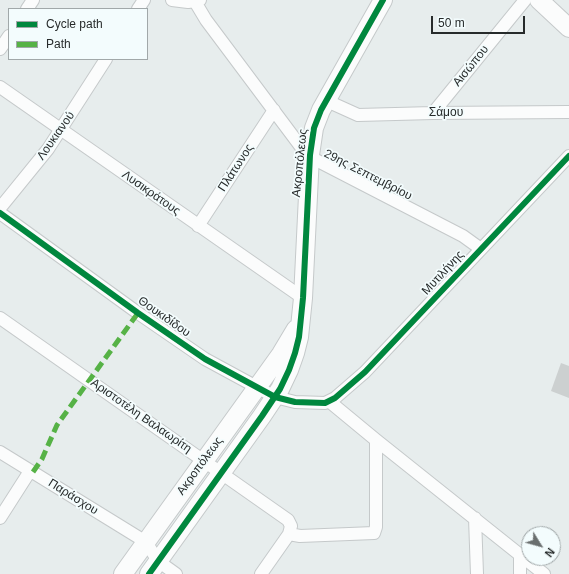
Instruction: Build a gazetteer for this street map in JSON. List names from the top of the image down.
{
  "streets": {
    "street": [
      "Αισώπου",
      "Σάμου",
      "Λουκιανού",
      "Ακροπόλεως",
      "Πλάτωνος",
      "29ης Σεπτεμβρίου",
      "Λυσικράτους",
      "Μυτιλήνης",
      "Θουκιδίδου",
      "Αριστοτέλη Βαλαωρίτη",
      "Παράσχου"
    ]
  },
  "crossings": [
    ["Αισώπου", "Σάμου"],
    ["Σάμου", "Ακροπόλεως"],
    ["Λουκιανού", "Λυσικράτους"],
    ["Ακροπόλεως", "29ης Σεπτεμβρίου"],
    ["Ακροπόλεως", "Λυσικράτους"],
    ["Ακροπόλεως", "Θουκιδίδου"],
    ["Ακροπόλεως", "Αριστοτέλη Βαλαωρίτη"],
    ["Ακροπόλεως", "Παράσχου"],
    ["Πλάτωνος", "29ης Σεπτεμβρίου"],
    ["Πλάτωνος", "Λυσικράτους"],
    ["29ης Σεπτεμβρίου", "Μυτιλήνης"],
    ["Μυτιλήνης", "Θουκιδίδου"]
  ],
  "legend": ["Cycle path", "Path"],
  "scale_bar": "50 m",
  "north": "bottom right"
}
